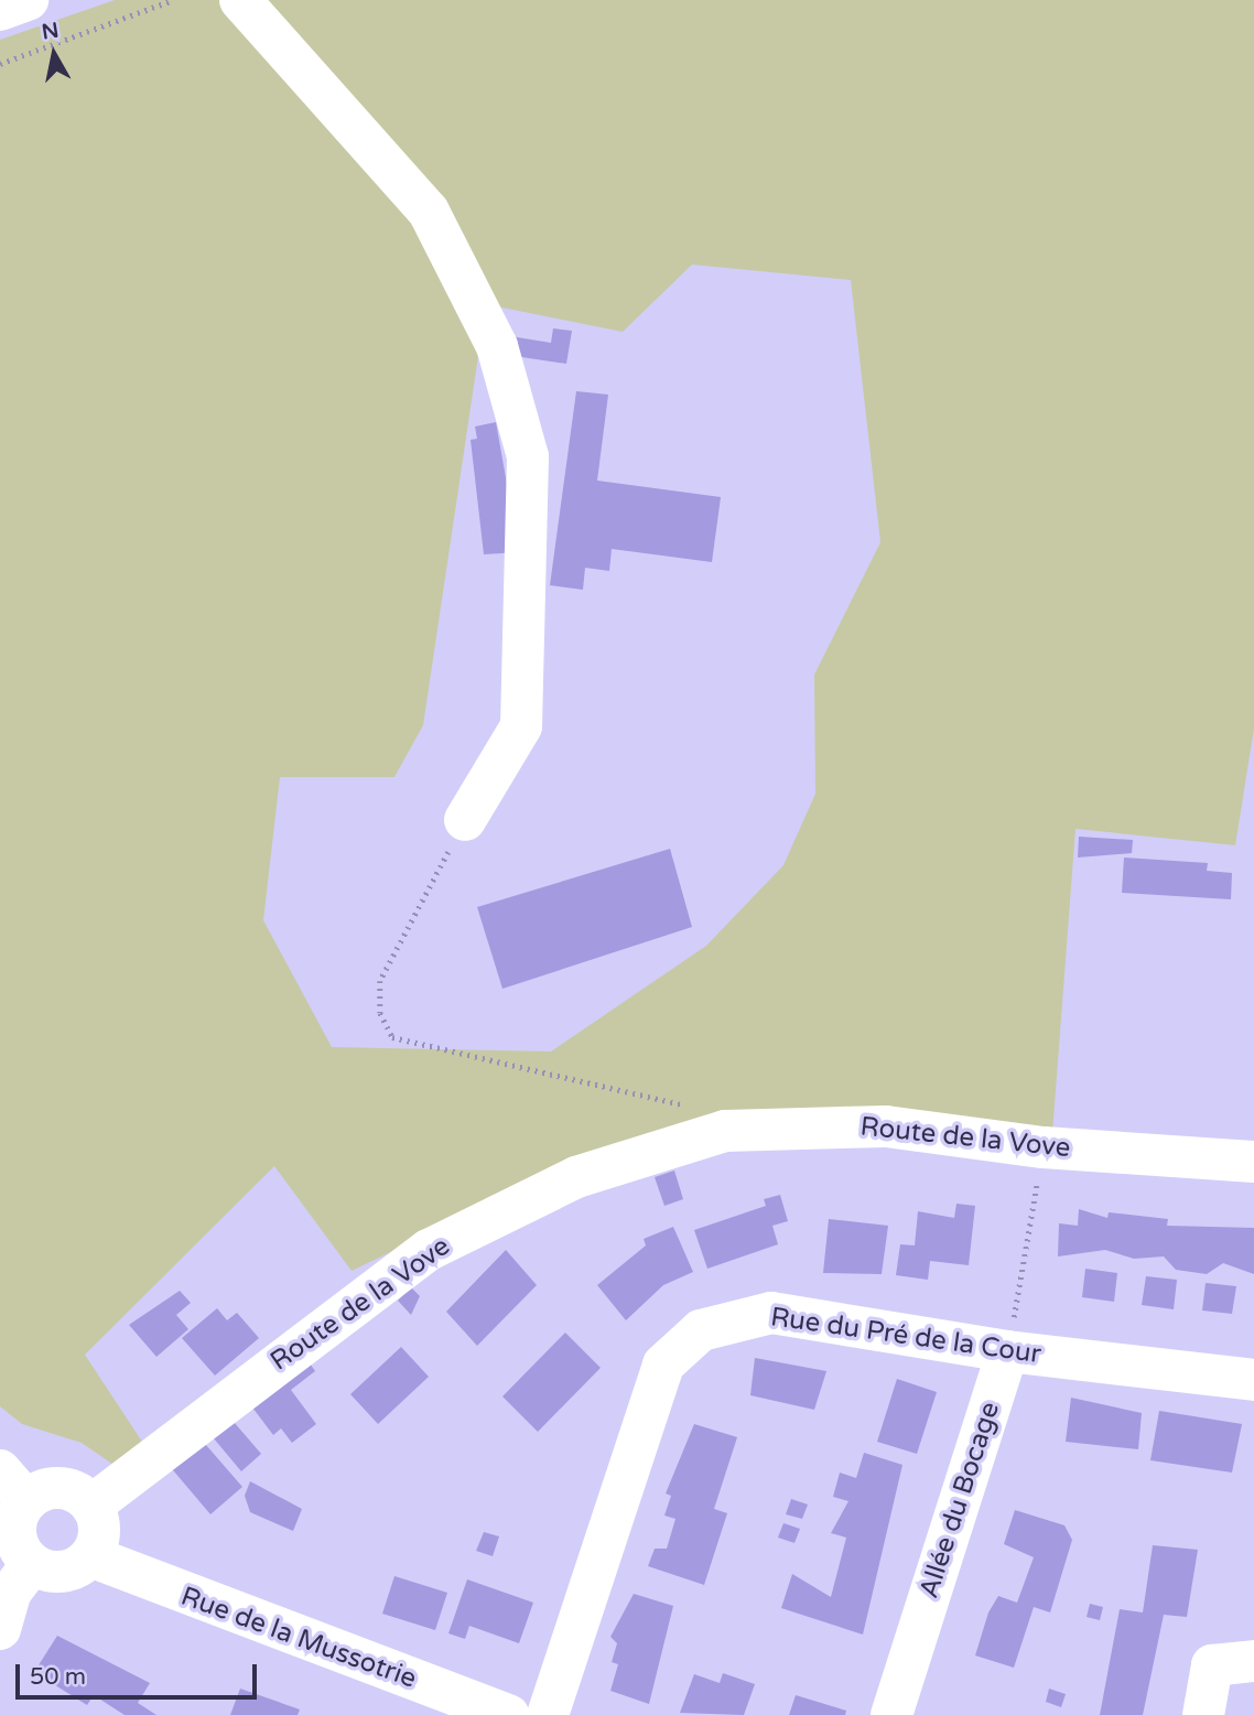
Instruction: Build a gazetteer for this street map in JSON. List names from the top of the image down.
{
  "streets": {
    "street": [
      "Route de la Vove",
      "Rue du Pré de la Cour",
      "Allée du Bocage",
      "Rue de la Mussotrie"
    ]
  },
  "crossings": [
    ["Route de la Vove", "Rue de la Mussotrie"],
    ["Rue du Pré de la Cour", "Allée du Bocage"]
  ],
  "scale_bar": "50 m",
  "north": "top"
}
